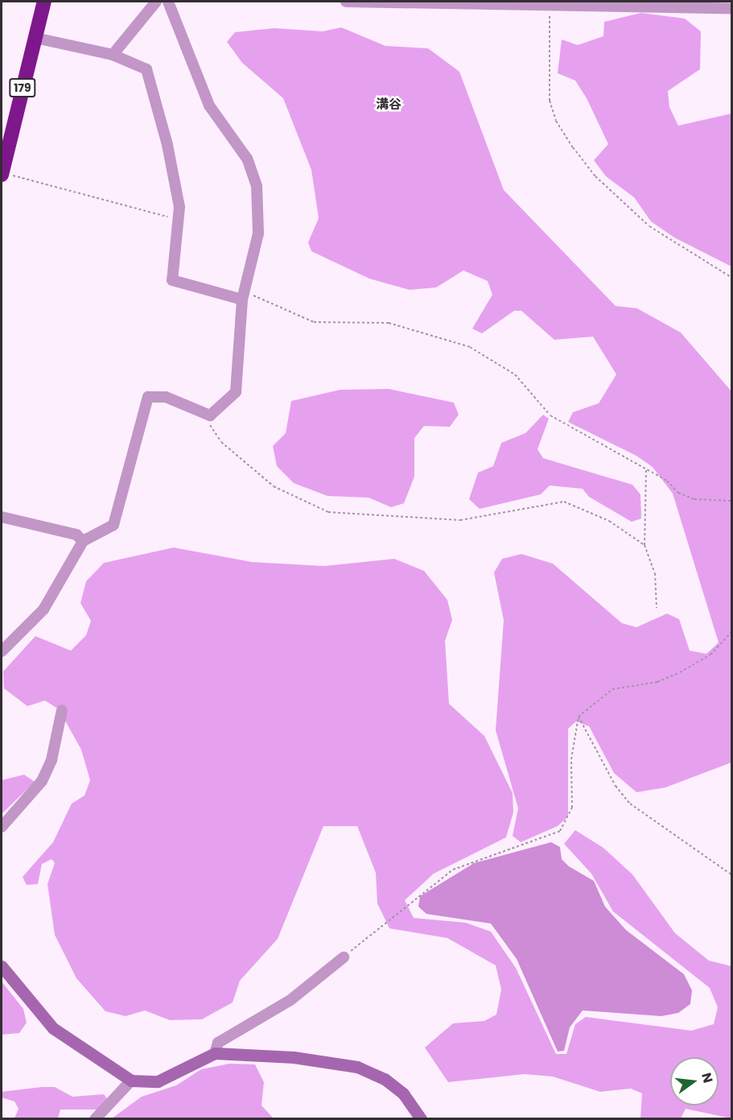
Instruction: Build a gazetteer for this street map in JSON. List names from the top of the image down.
{
  "streets": {
    "highway": ["179"]
  },
  "districts": ["溝谷"],
  "north": "right"
}
